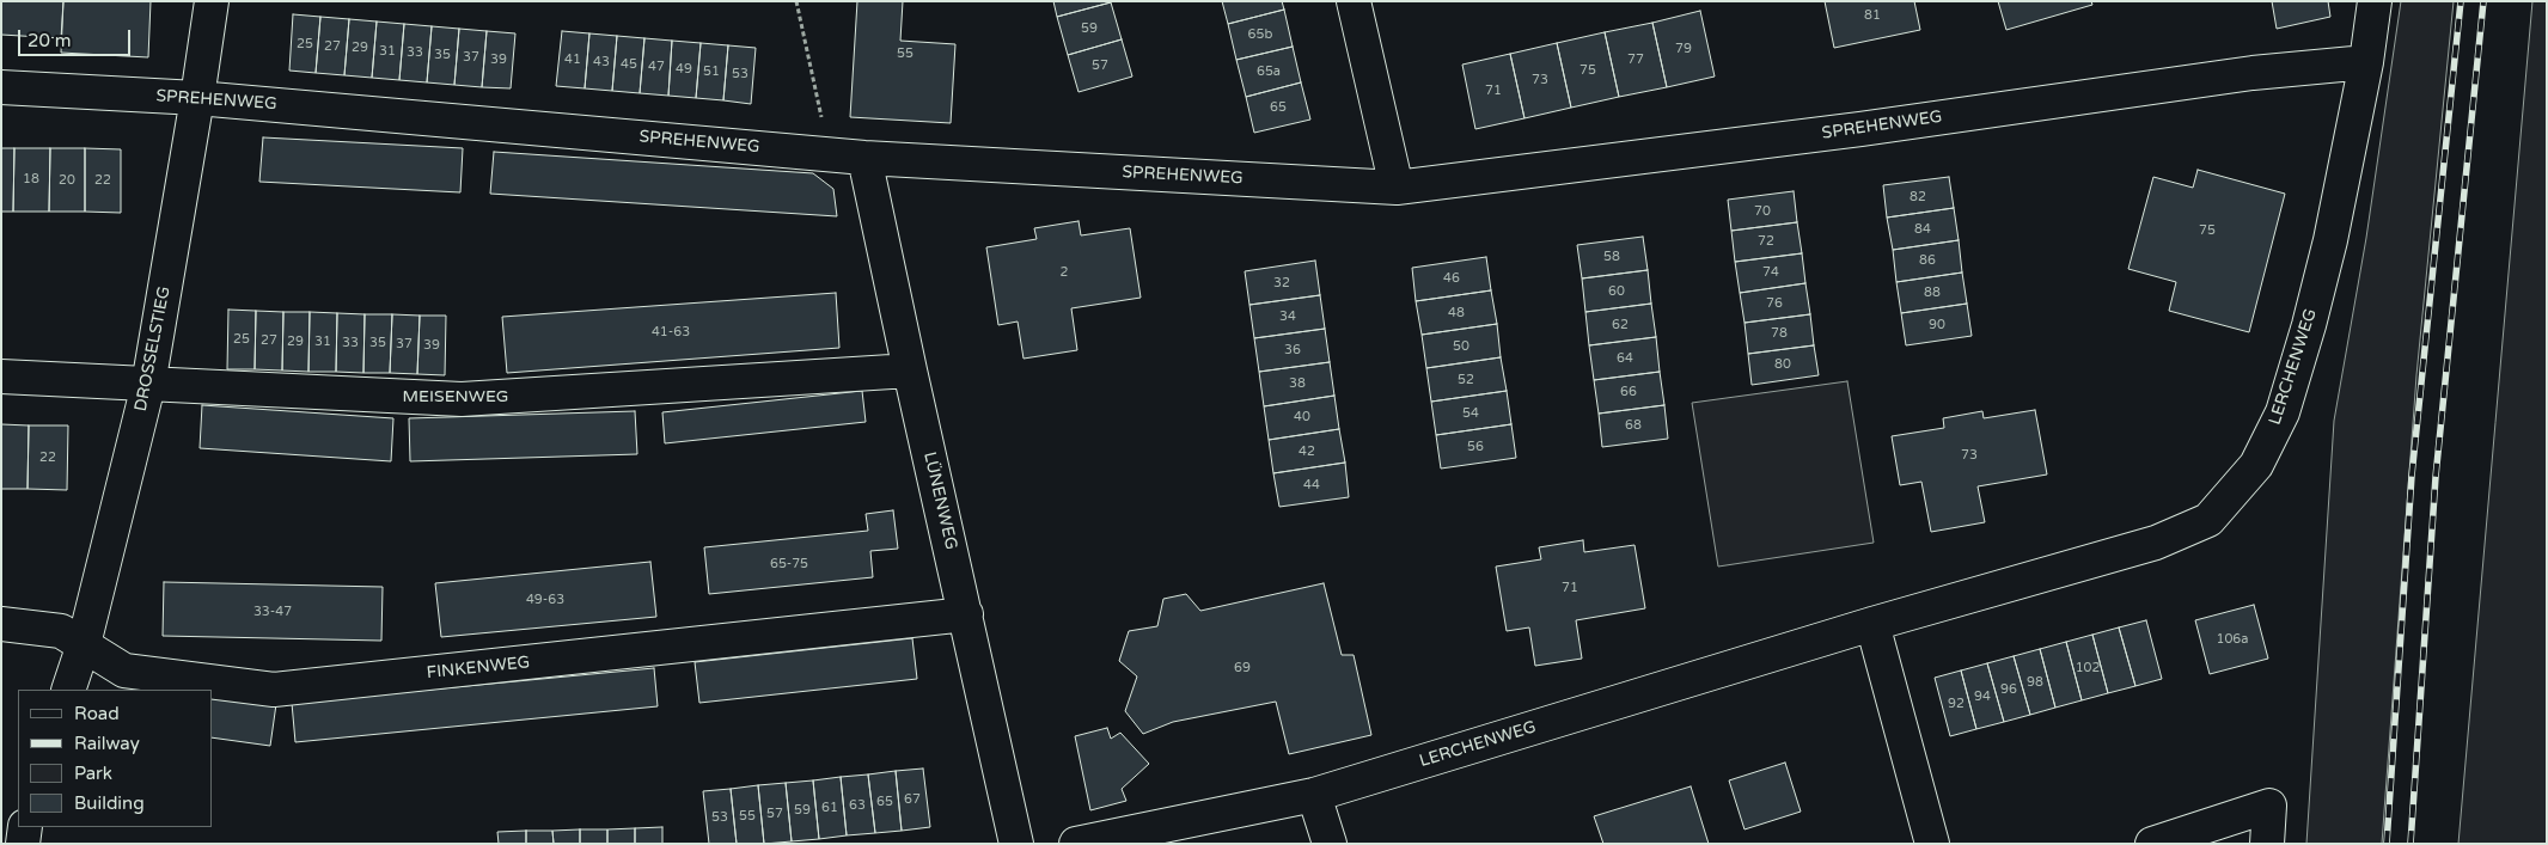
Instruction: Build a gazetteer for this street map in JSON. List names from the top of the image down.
{
  "streets": {
    "street": [
      "SPREHENWEG",
      "DROSSELSTIEG",
      "LERCHENWEG",
      "MEISENWEG",
      "LÜNENWEG",
      "FINKENWEG"
    ]
  },
  "crossings": [
    ["SPREHENWEG", "DROSSELSTIEG"],
    ["SPREHENWEG", "LERCHENWEG"],
    ["SPREHENWEG", "LÜNENWEG"],
    ["DROSSELSTIEG", "MEISENWEG"],
    ["DROSSELSTIEG", "FINKENWEG"],
    ["MEISENWEG", "LÜNENWEG"],
    ["LÜNENWEG", "FINKENWEG"]
  ],
  "house_numbers": [
    "81",
    "59",
    "65b",
    "25",
    "27",
    "29",
    "79",
    "31",
    "33",
    "55",
    "35",
    "37",
    "39",
    "41",
    "77",
    "43",
    "45",
    "57",
    "47",
    "49",
    "75",
    "51",
    "65a",
    "53",
    "73",
    "71",
    "65",
    "18",
    "20",
    "22",
    "82",
    "70",
    "84",
    "75",
    "72",
    "58",
    "86",
    "2",
    "74",
    "46",
    "32",
    "60",
    "88",
    "76",
    "48",
    "34",
    "62",
    "90",
    "41-63",
    "78",
    "25",
    "27",
    "29",
    "31",
    "33",
    "35",
    "37",
    "39",
    "50",
    "36",
    "64",
    "80",
    "52",
    "38",
    "66",
    "54",
    "40",
    "68",
    "56",
    "42",
    "73",
    "22",
    "44",
    "65-75",
    "71",
    "49-63",
    "33-47",
    "106a",
    "69",
    "102",
    "98",
    "96",
    "94",
    "92",
    "67",
    "65",
    "63",
    "61",
    "59",
    "57",
    "55",
    "53"
  ],
  "legend": [
    "Road",
    "Railway",
    "Park",
    "Building"
  ],
  "scale_bar": "20 m"
}
